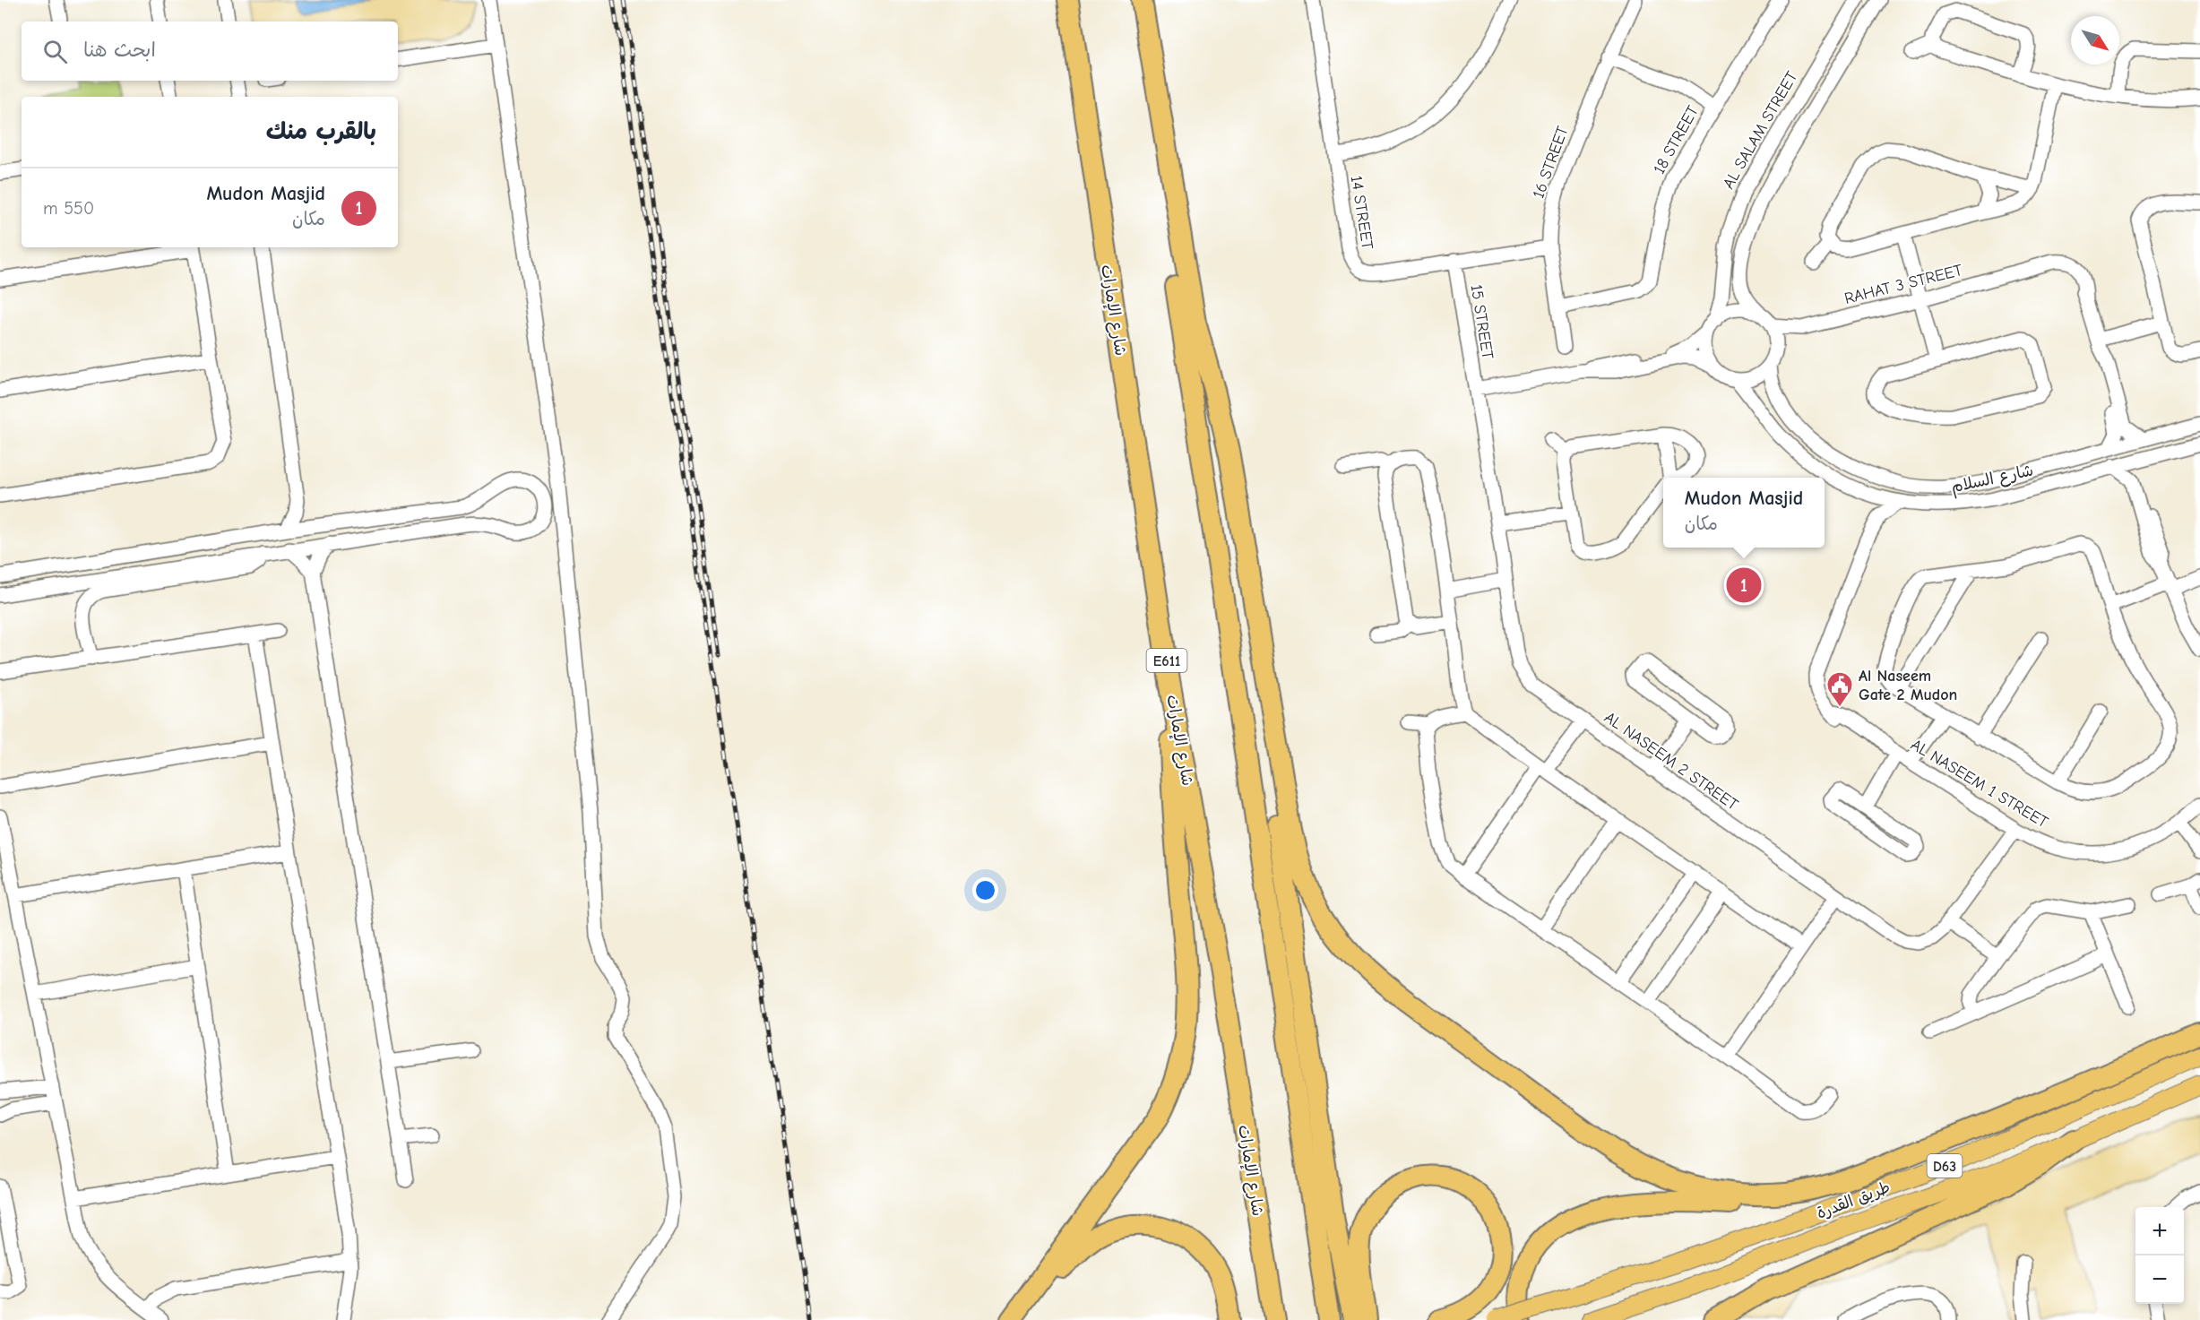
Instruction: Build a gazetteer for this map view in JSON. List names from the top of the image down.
{
  "streets": {
    "highway": ["شارع الإمارات", "E611"],
    "main road": ["D63", "طريق القدرة"],
    "street": [
      "AL SALAM STREET",
      "18 STREET",
      "16 STREET",
      "14 STREET",
      "RAHAT 3 STREET",
      "15 STREET",
      "شارع السلام",
      "AL NASEEM 2 STREET",
      "AL NASEEM 1 STREET"
    ]
  },
  "crossings": [
    ["AL SALAM STREET", "RAHAT 3 STREET"],
    ["AL SALAM STREET", "شارع السلام"],
    ["18 STREET", "16 STREET"],
    ["16 STREET", "14 STREET"],
    ["14 STREET", "15 STREET"],
    ["RAHAT 3 STREET", "شارع السلام"],
    ["15 STREET", "AL NASEEM 2 STREET"],
    ["شارع السلام", "AL NASEEM 1 STREET"],
    ["AL NASEEM 2 STREET", "AL NASEEM 1 STREET"]
  ],
  "places": {
    "public building": ["Al Naseem Gate 2 Mudon"]
  },
  "north": "bottom right",
  "page": {
    "search": "ابحث هنا",
    "heading": "بالقرب منك",
    "list": [
      {
        "mark": "1",
        "name": "Mudon Masjid",
        "note": "مكان",
        "value": "550 m"
      }
    ],
    "popup": ["Mudon Masjid", "مكان"],
    "pins": "1",
    "map_buttons": ["+", "−"]
  }
}
